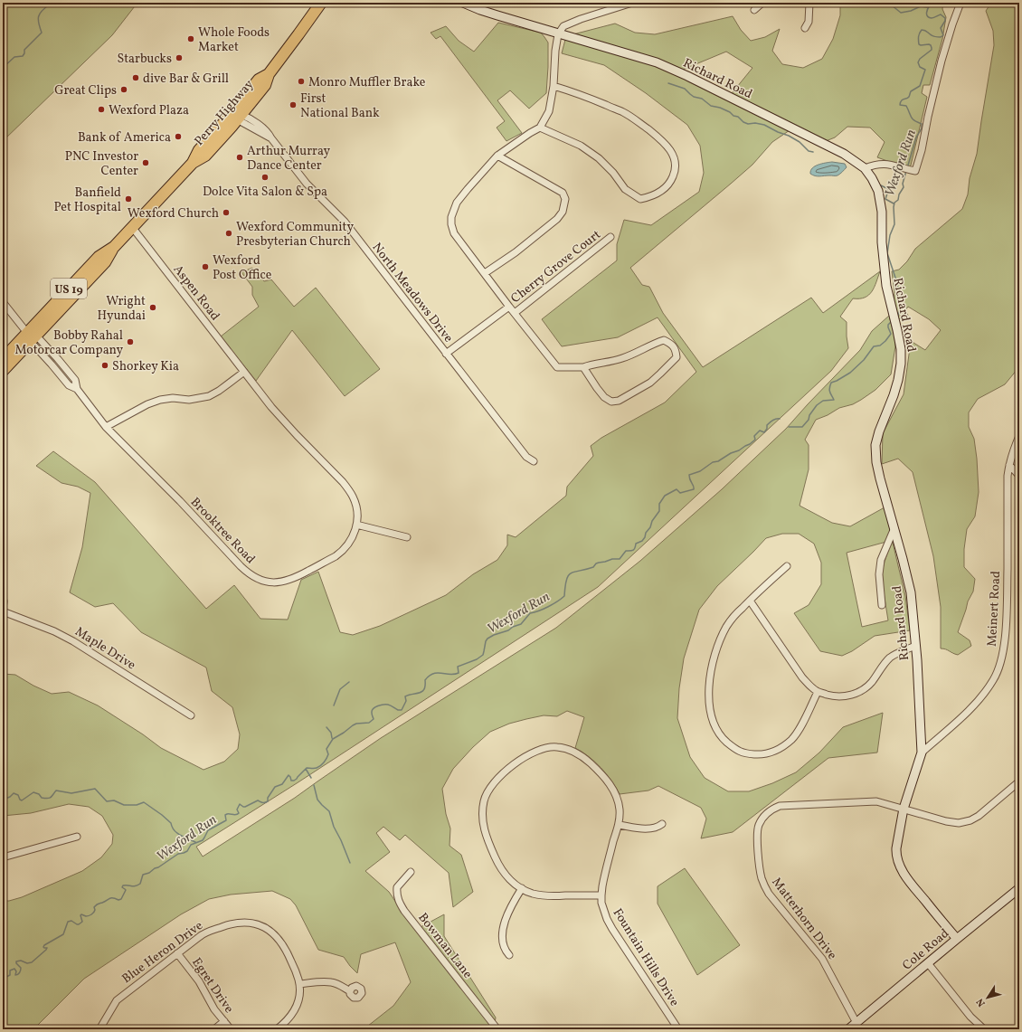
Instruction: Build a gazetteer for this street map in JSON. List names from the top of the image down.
{
  "streets": {
    "highway": ["Perry Highway", "US 19"],
    "street": [
      "Richard Road",
      "Cherry Grove Court",
      "Aspen Road",
      "North Meadows Drive",
      "Brooktree Road",
      "Meinert Road",
      "Maple Drive",
      "Matterhorn Drive",
      "Bowman Lane",
      "Cole Road",
      "Blue Heron Drive",
      "Fountain Hills Drive",
      "Egret Drive"
    ]
  },
  "crossings": [
    ["Richard Road", "Meinert Road"],
    ["Richard Road", "Matterhorn Drive"],
    ["Richard Road", "Cole Road"],
    ["Perry Highway", "Aspen Road"],
    ["Perry Highway", "North Meadows Drive"],
    ["Perry Highway", "Brooktree Road"],
    ["Aspen Road", "Brooktree Road"],
    ["Matterhorn Drive", "Cole Road"],
    ["Blue Heron Drive", "Egret Drive"]
  ],
  "water": ["Wexford Run"],
  "places": [
    "Whole Foods Market",
    "Starbucks",
    "dive Bar & Grill",
    "Monro Muffler Brake",
    "Great Clips",
    "First National Bank",
    "Wexford Plaza",
    "Bank of America",
    "Arthur Murray Dance Center",
    "PNC Investor Center",
    "Dolce Vita Salon & Spa",
    "Banfield Pet Hospital",
    "Wexford Church",
    "Wexford Community Presbyterian Church",
    "Wexford Post Office",
    "Wright Hyundai",
    "Bobby Rahal Motorcar Company",
    "Shorkey Kia"
  ],
  "north": "bottom left"
}
